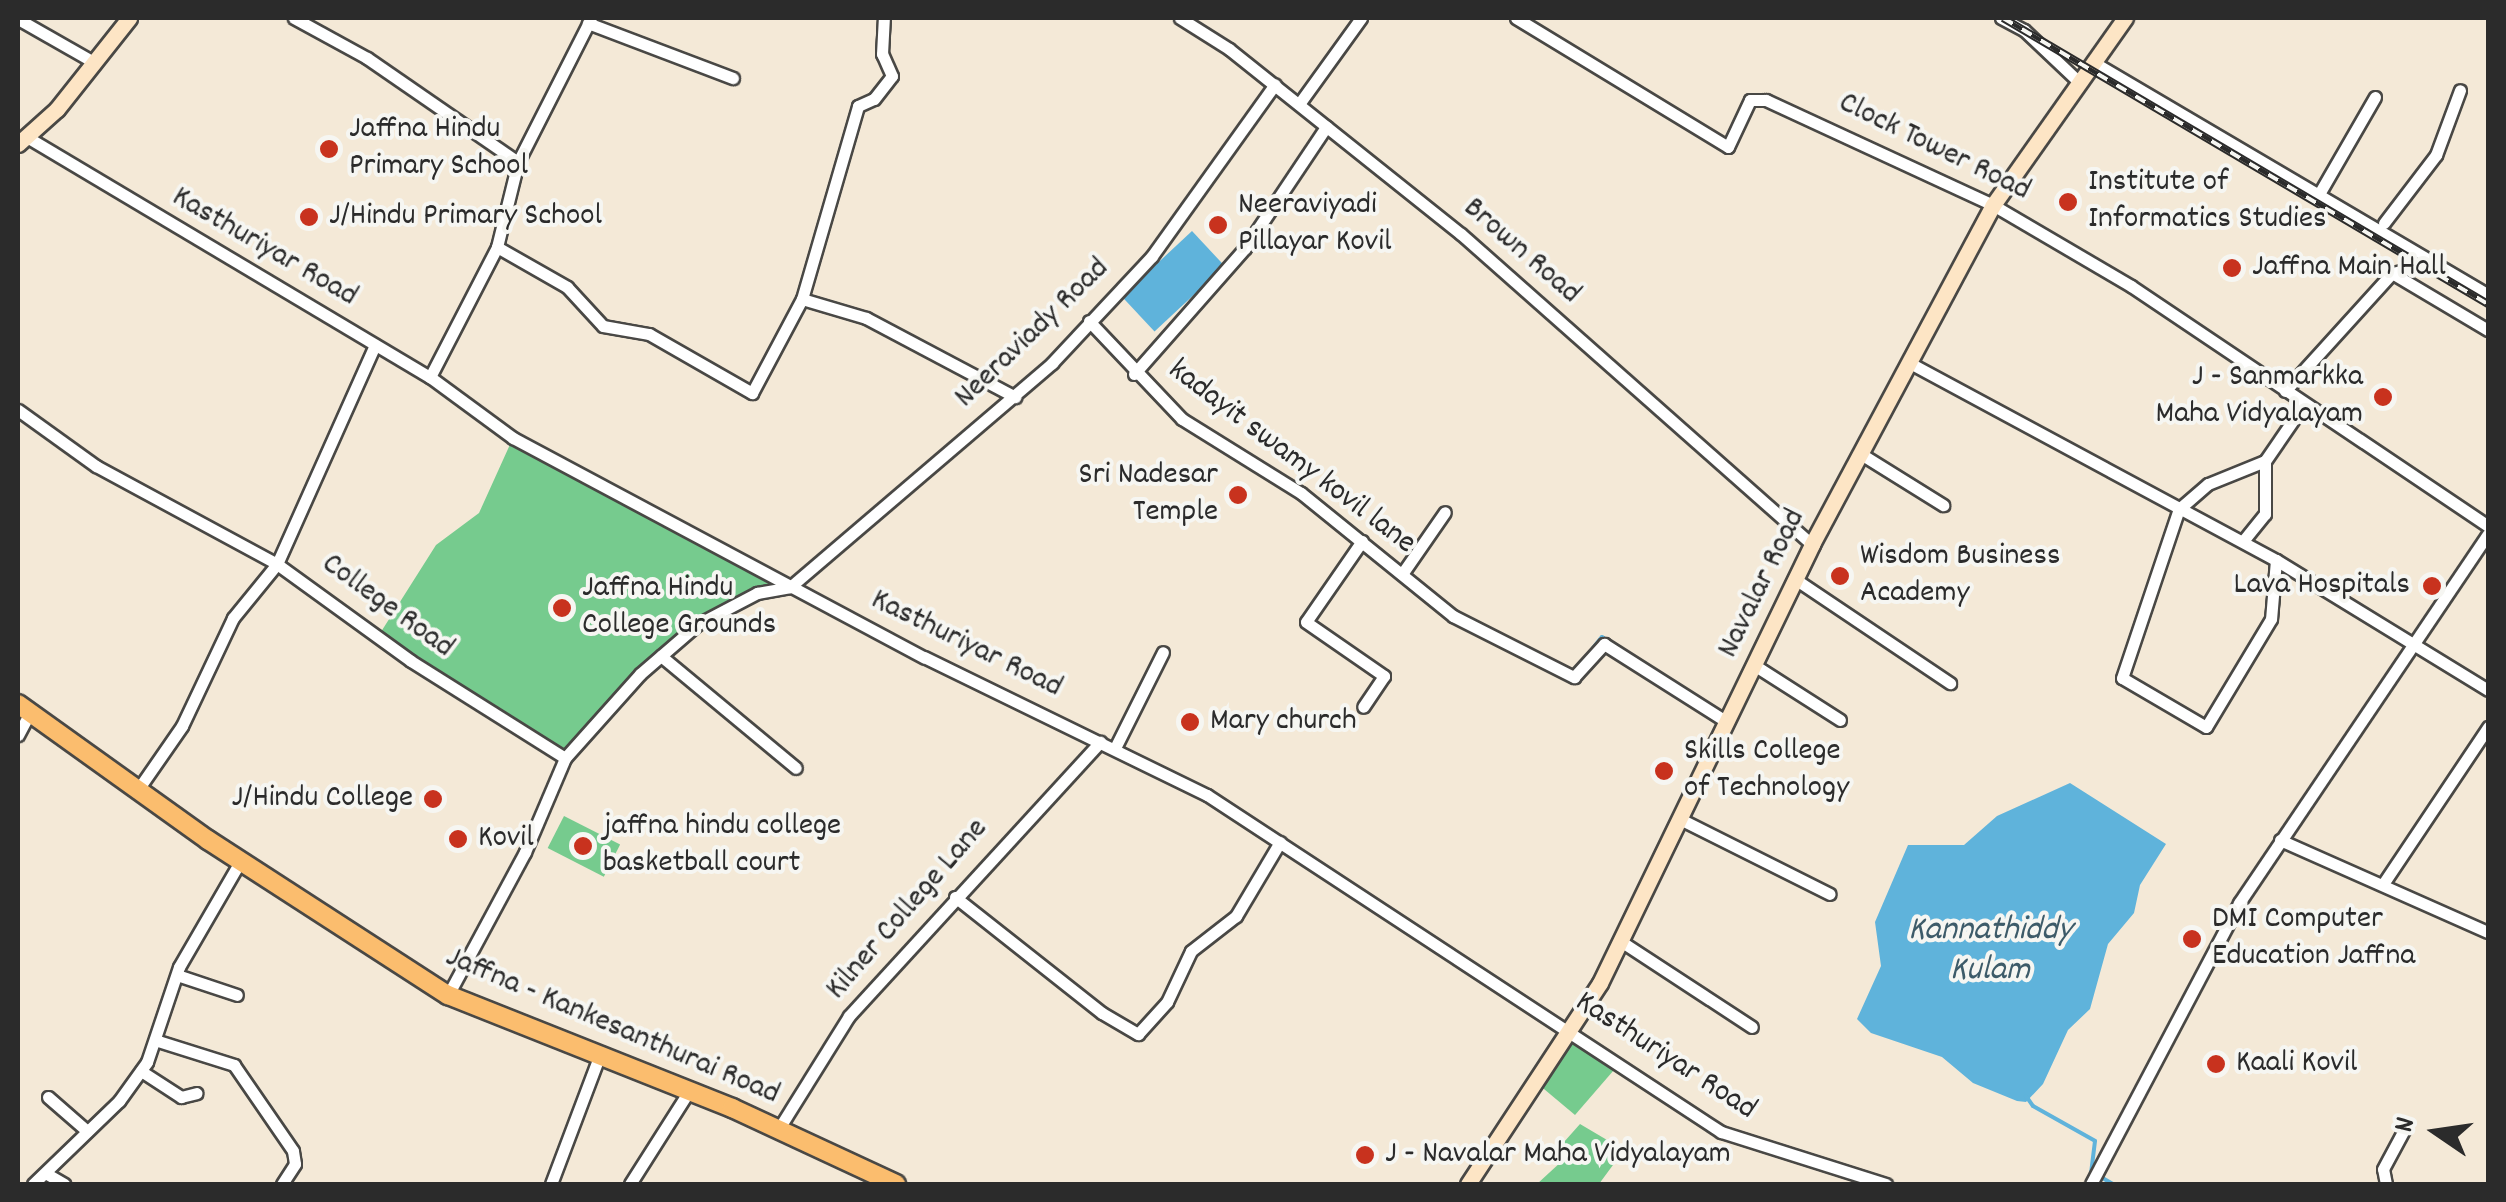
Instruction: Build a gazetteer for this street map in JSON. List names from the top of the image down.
{
  "streets": {
    "main road": ["Jaffna - Kankesanthurai Road"],
    "street": [
      "Clock Tower Road",
      "Kasthuriyar Road",
      "Brown Road",
      "Neeraviady Road",
      "kadayit swamy kovil lane",
      "Navalar Road",
      "College Road",
      "Kilner College Lane"
    ]
  },
  "crossings": [
    ["Clock Tower Road", "Navalar Road"],
    ["Kasthuriyar Road", "Neeraviady Road"],
    ["Kasthuriyar Road", "Navalar Road"],
    ["Kasthuriyar Road", "College Road"],
    ["Kasthuriyar Road", "Kilner College Lane"],
    ["Brown Road", "Neeraviady Road"],
    ["Brown Road", "Navalar Road"],
    ["Neeraviady Road", "kadayit swamy kovil lane"],
    ["kadayit swamy kovil lane", "Navalar Road"],
    ["Kilner College Lane", "Jaffna - Kankesanthurai Road"]
  ],
  "water": ["Kannathiddy Kulam"],
  "places": [
    "Jaffna Hindu Primary School",
    "Institute of Informatics Studies",
    "J/Hindu Primary School",
    "Neeraviyadi Pillayar Kovil",
    "Jaffna Main Hall",
    "J - Sanmarkka Maha Vidyalayam",
    "Sri Nadesar Temple",
    "Wisdom Business Academy",
    "Lava Hospitals",
    "Jaffna Hindu College Grounds",
    "Mary church",
    "Skills College of Technology",
    "J/Hindu College",
    "Kovil",
    "jaffna hindu college basketball court",
    "DMI Computer Education Jaffna",
    "Kaali Kovil",
    "J - Navalar Maha Vidyalayam"
  ],
  "north": "left"
}
